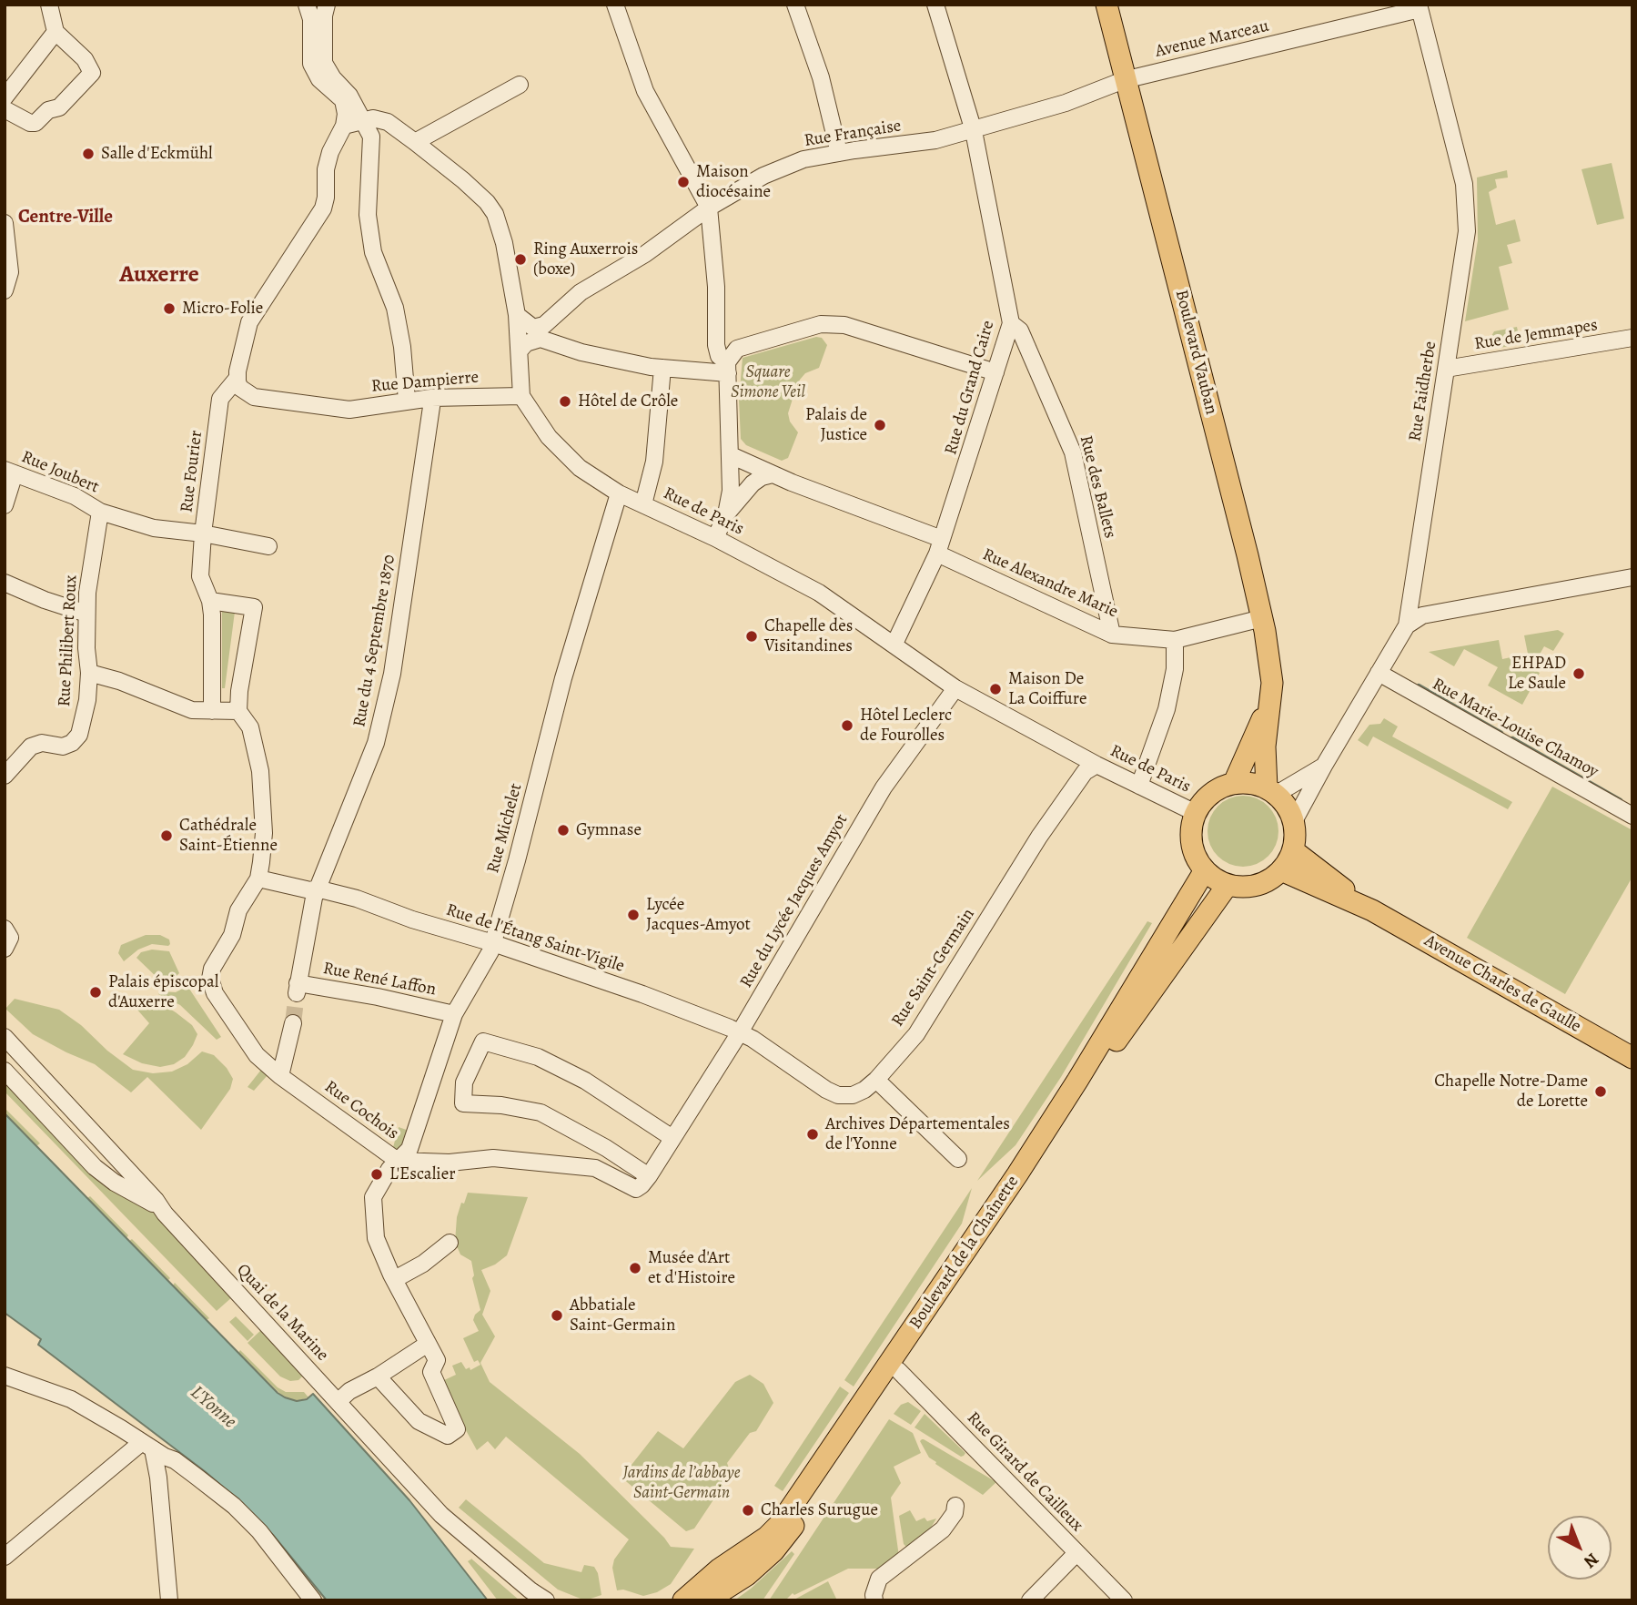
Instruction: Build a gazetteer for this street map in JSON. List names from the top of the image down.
{
  "streets": {
    "main road": ["Boulevard Vauban", "Avenue Charles de Gaulle", "Boulevard de la Chaînette"],
    "street": [
      "Avenue Marceau",
      "Rue Française",
      "Rue de Jemmapes",
      "Rue Dampierre",
      "Rue du Grand Caire",
      "Rue Faidherbe",
      "Rue Fourier",
      "Rue Joubert",
      "Rue des Ballets",
      "Rue de Paris",
      "Rue Alexandre Marie",
      "Rue Philibert Roux",
      "Rue du 4 Septembre 1870",
      "Rue Marie-Louise Chamoy",
      "Rue Michelet",
      "Rue du Lycée Jacques Amyot",
      "Rue de l'Étang Saint-Vigile",
      "Rue Saint-Germain",
      "Rue René Laffon",
      "Rue Cochois",
      "Quai de la Marine",
      "Rue Girard de Cailleux"
    ]
  },
  "crossings": [
    ["Avenue Marceau", "Rue Française"],
    ["Avenue Marceau", "Boulevard Vauban"],
    ["Avenue Marceau", "Rue Faidherbe"],
    ["Rue Française", "Boulevard Vauban"],
    ["Rue Française", "Rue du Grand Caire"],
    ["Rue de Jemmapes", "Rue Faidherbe"],
    ["Boulevard Vauban", "Rue Faidherbe"],
    ["Boulevard Vauban", "Rue de Paris"],
    ["Boulevard Vauban", "Rue Alexandre Marie"],
    ["Boulevard Vauban", "Avenue Charles de Gaulle"],
    ["Boulevard Vauban", "Boulevard de la Chaînette"],
    ["Rue Dampierre", "Rue Fourier"],
    ["Rue Dampierre", "Rue de Paris"],
    ["Rue Dampierre", "Rue du 4 Septembre 1870"],
    ["Rue du Grand Caire", "Rue des Ballets"],
    ["Rue du Grand Caire", "Rue de Paris"],
    ["Rue du Grand Caire", "Rue Alexandre Marie"],
    ["Rue Faidherbe", "Rue de Paris"],
    ["Rue Faidherbe", "Rue Marie-Louise Chamoy"],
    ["Rue Faidherbe", "Avenue Charles de Gaulle"],
    ["Rue Faidherbe", "Boulevard de la Chaînette"],
    ["Rue Fourier", "Rue Joubert"],
    ["Rue Joubert", "Rue Philibert Roux"],
    ["Rue des Ballets", "Rue Alexandre Marie"],
    ["Rue de Paris", "Rue Michelet"],
    ["Rue de Paris", "Rue du Lycée Jacques Amyot"],
    ["Rue de Paris", "Rue Saint-Germain"],
    ["Rue de Paris", "Avenue Charles de Gaulle"],
    ["Rue de Paris", "Boulevard de la Chaînette"],
    ["Rue du 4 Septembre 1870", "Rue de l'Étang Saint-Vigile"],
    ["Rue du 4 Septembre 1870", "Rue René Laffon"],
    ["Rue Michelet", "Rue de l'Étang Saint-Vigile"],
    ["Rue Michelet", "Rue René Laffon"],
    ["Rue Michelet", "Rue Cochois"],
    ["Rue du Lycée Jacques Amyot", "Rue de l'Étang Saint-Vigile"],
    ["Rue du Lycée Jacques Amyot", "Rue Saint-Germain"],
    ["Rue du Lycée Jacques Amyot", "Rue Cochois"],
    ["Rue de l'Étang Saint-Vigile", "Rue Saint-Germain"],
    ["Rue de l'Étang Saint-Vigile", "Rue Cochois"],
    ["Avenue Charles de Gaulle", "Boulevard de la Chaînette"]
  ],
  "districts": ["Centre-Ville", "Auxerre"],
  "water": ["L'Yonne"],
  "parks": ["Square Simone Veil", "Jardins de l’abbaye Saint-Germain"],
  "places": [
    "Salle d'Eckmühl",
    "Maison diocésaine",
    "Ring Auxerrois (boxe)",
    "Micro-Folie",
    "Hôtel de Crôle",
    "Palais de Justice",
    "Chapelle des Visitandines",
    "EHPAD Le Saule",
    "Maison De La Coiffure",
    "Hôtel Leclerc de Fourolles",
    "Gymnase",
    "Cathédrale Saint-Étienne",
    "Lycée Jacques-Amyot",
    "Palais épiscopal d'Auxerre",
    "Chapelle Notre-Dame de Lorette",
    "Archives Départementales de l'Yonne",
    "L'Escalier",
    "Musée d'Art et d'Histoire",
    "Abbatiale Saint-Germain",
    "Charles Surugue"
  ],
  "north": "bottom right"
}
